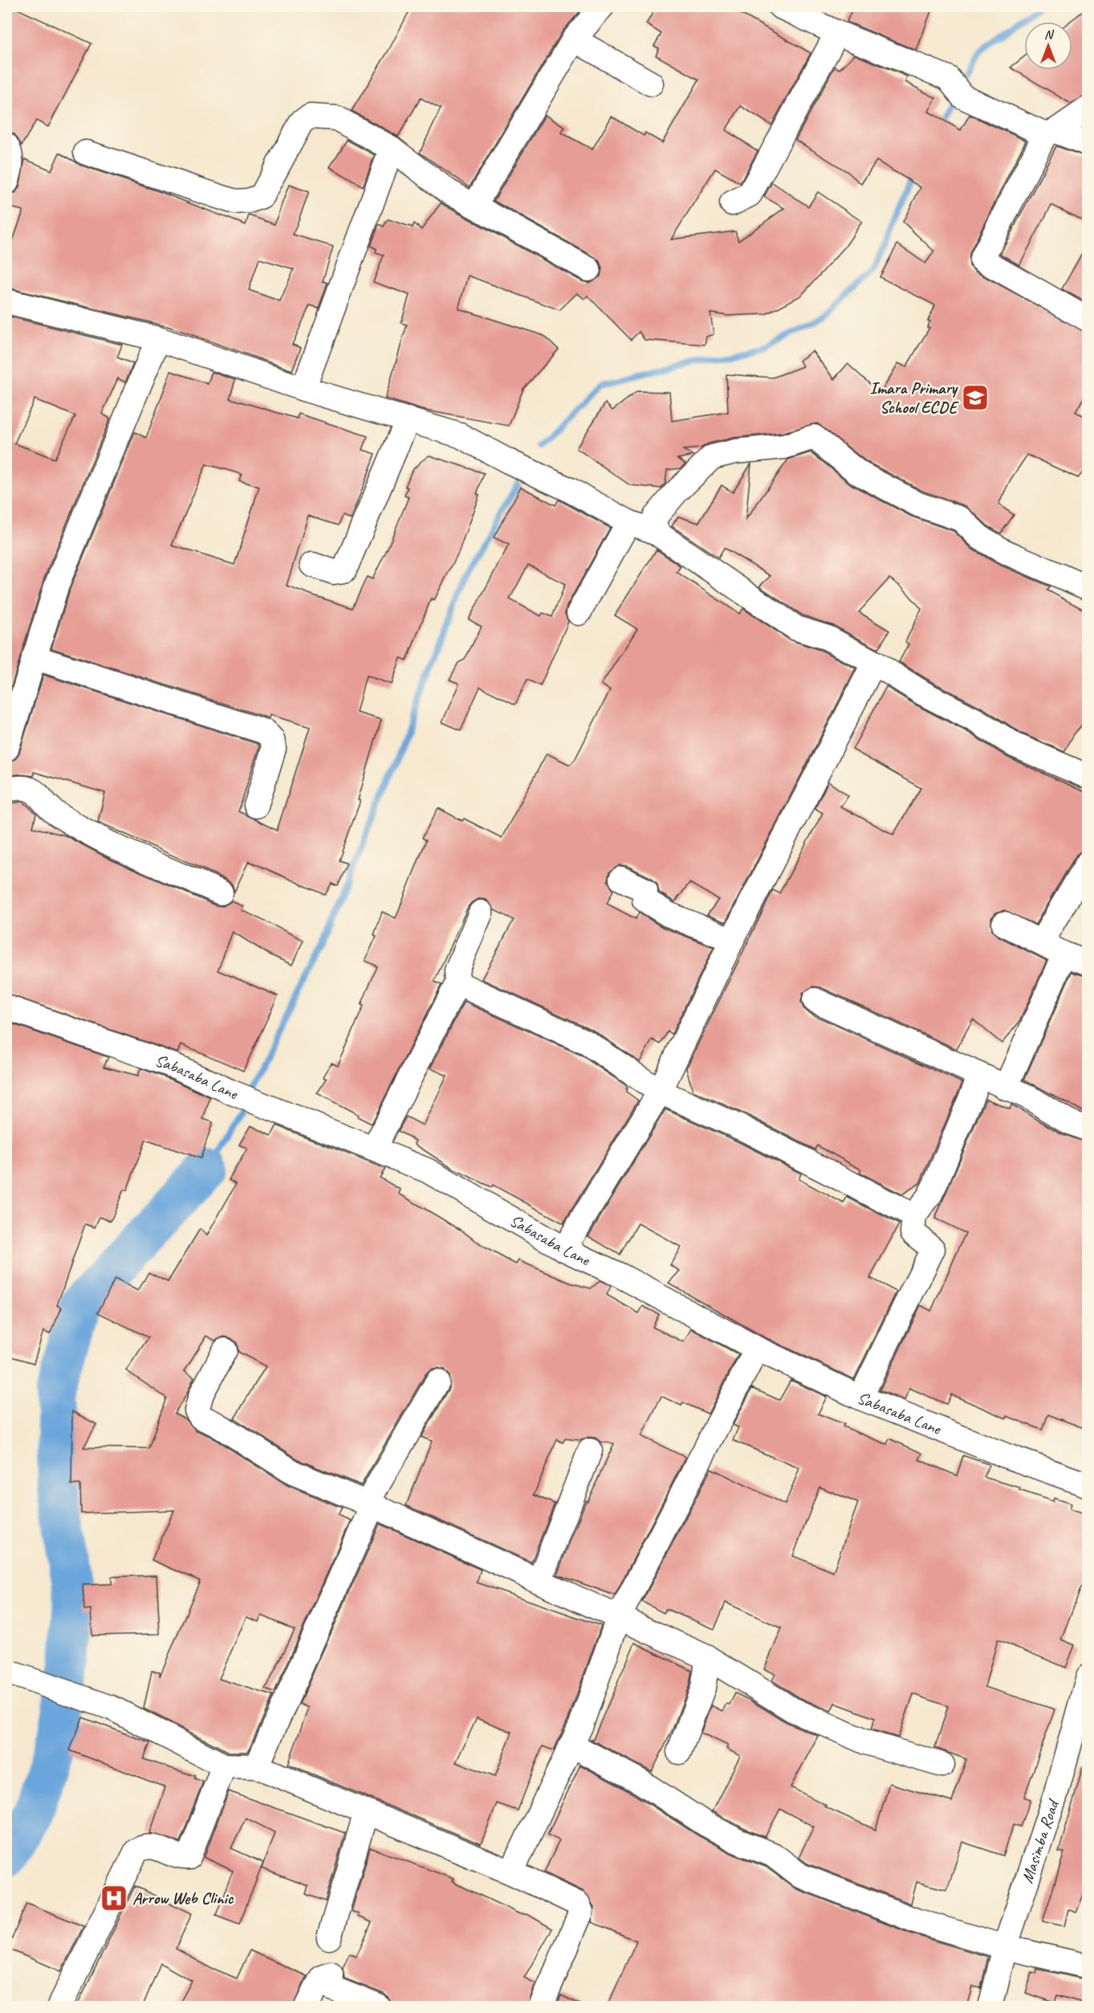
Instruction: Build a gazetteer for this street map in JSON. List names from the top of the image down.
{
  "streets": {
    "street": ["Sabasaba Lane", "Masimba Road"]
  },
  "places": {
    "school or university": ["Imara Primary School ECDE"],
    "hospital": ["Arrow Web Clinic"]
  },
  "north": "top"
}
